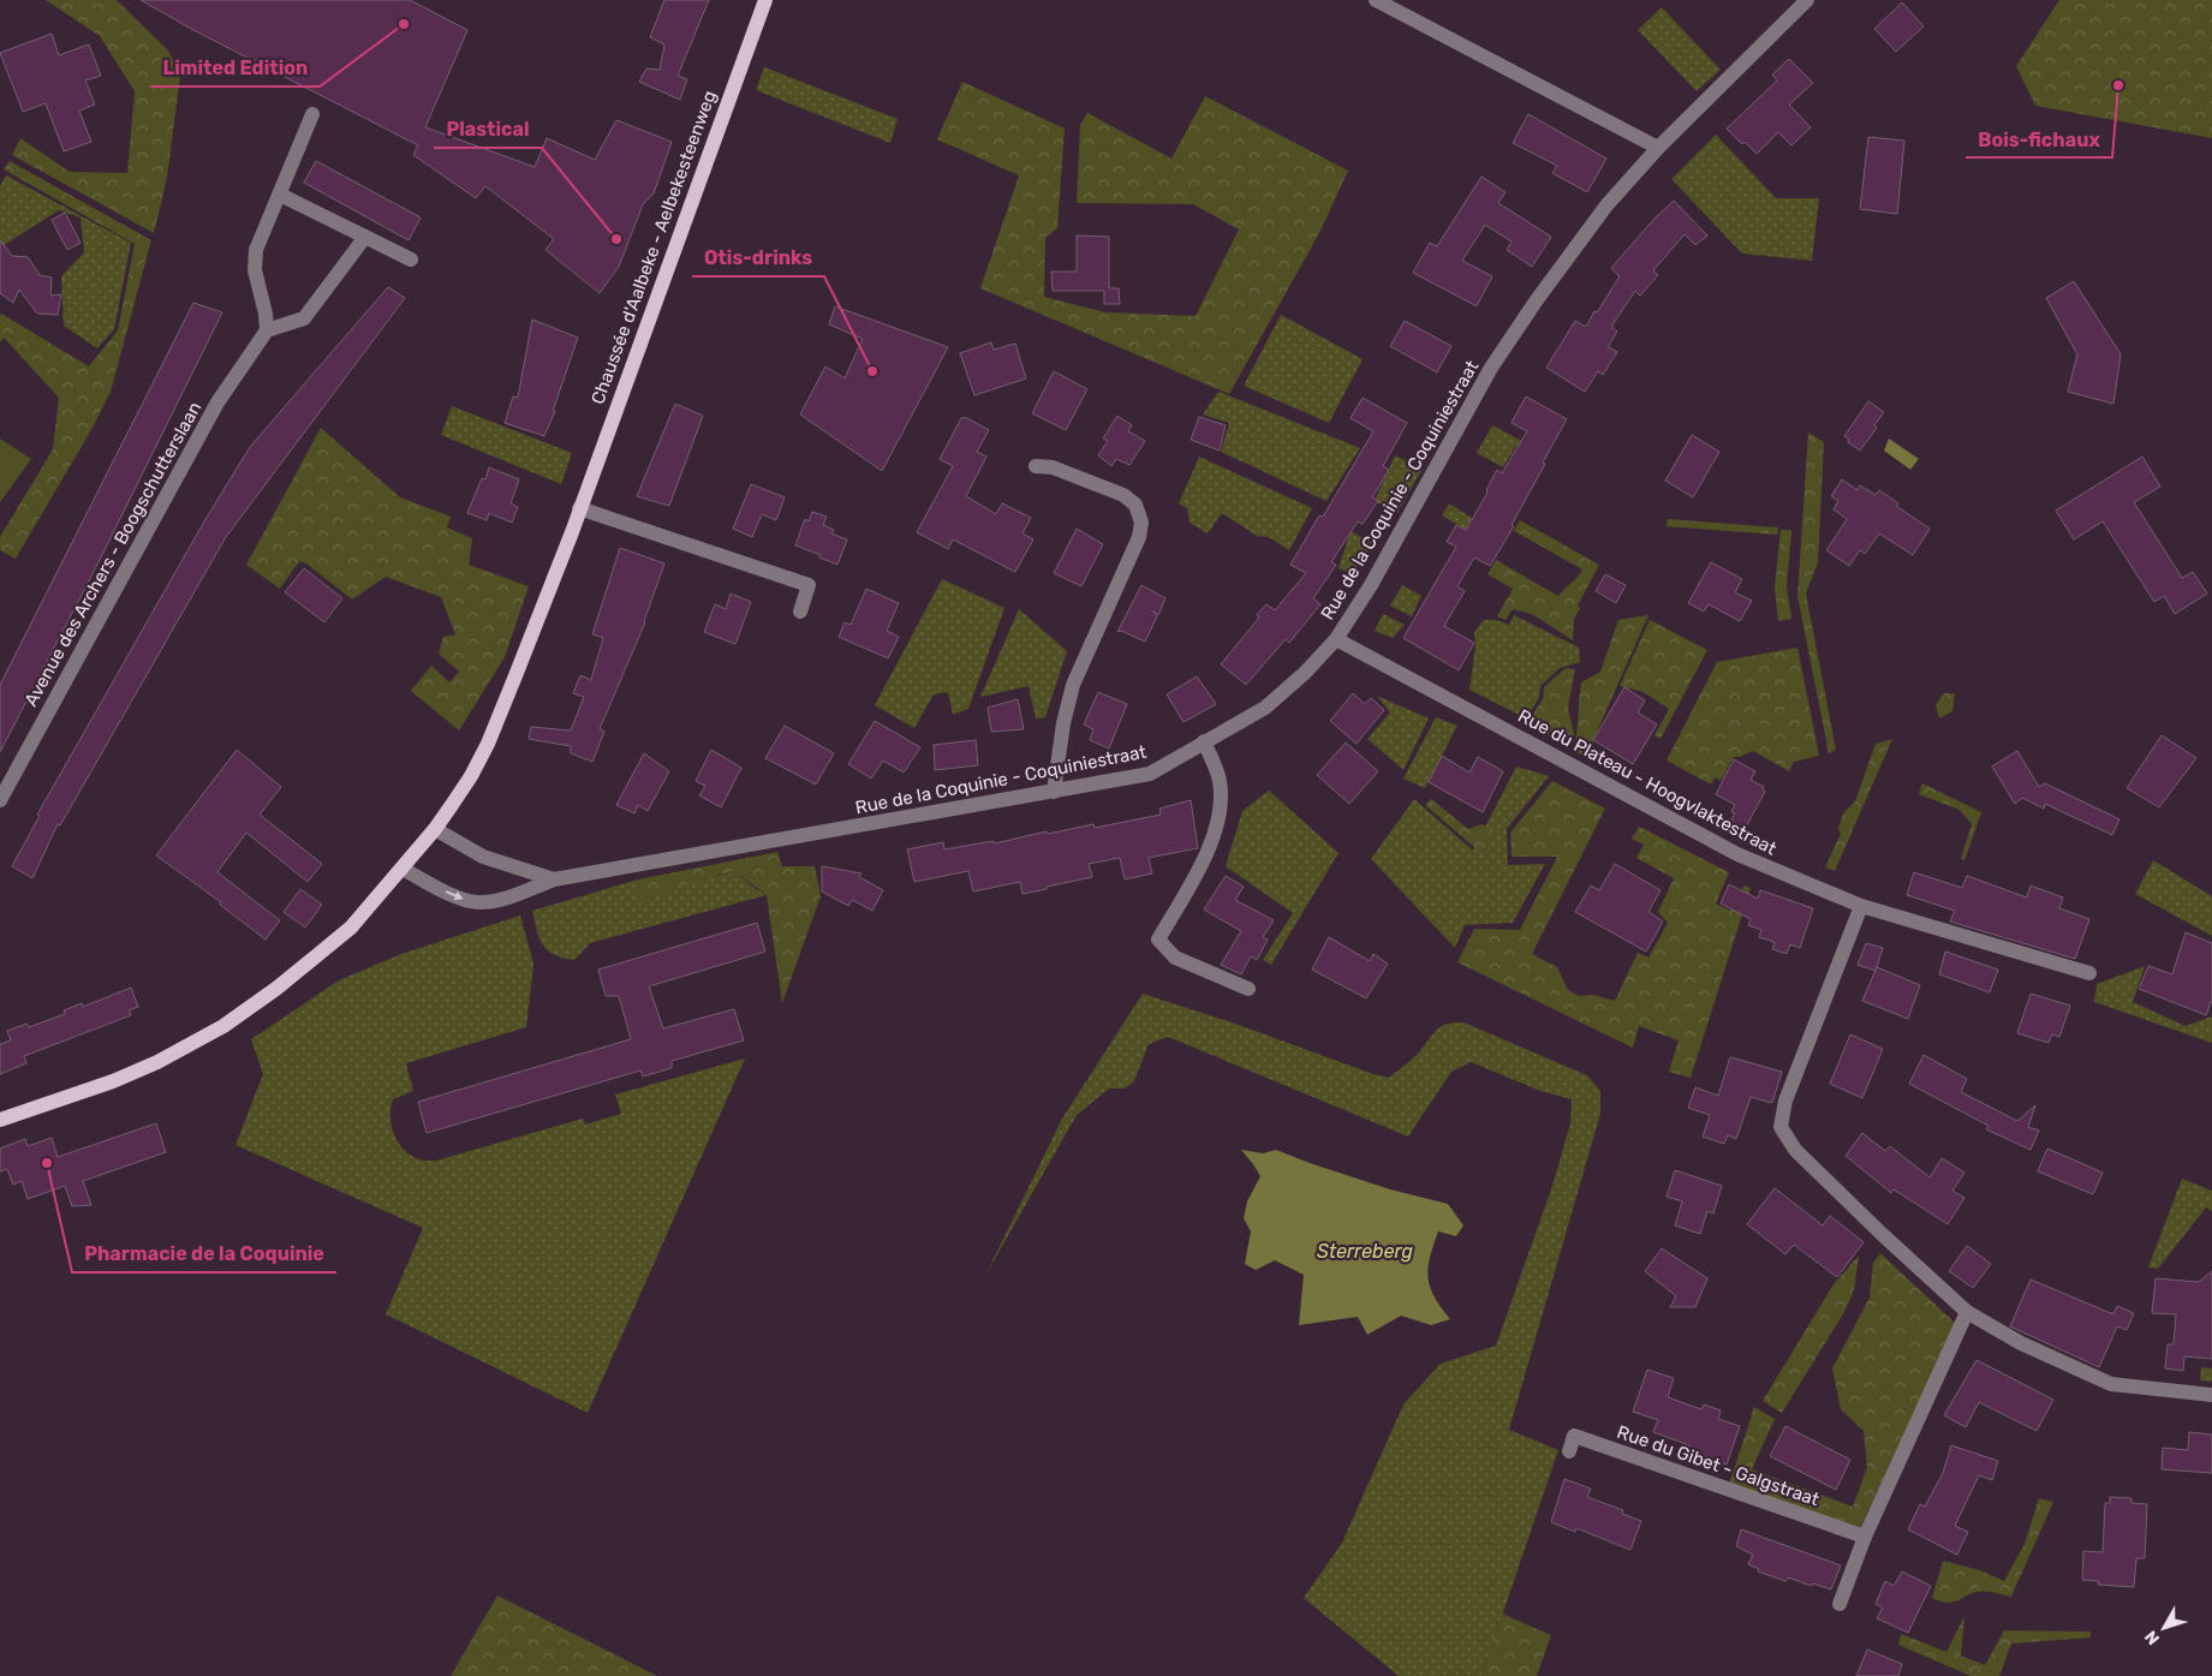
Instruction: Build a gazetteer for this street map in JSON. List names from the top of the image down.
{
  "streets": {
    "main road": ["Chaussée d'Aalbeke - Aelbekesteenweg"],
    "street": [
      "Rue de la Coquinie - Coquiniestraat",
      "Avenue des Archers - Boogschutterslaan",
      "Rue du Plateau - Hoogvlaktestraat",
      "Rue du Gibet - Galgstraat"
    ]
  },
  "crossings": [
    ["Chaussée d'Aalbeke - Aelbekesteenweg", "Rue de la Coquinie - Coquiniestraat"],
    ["Rue de la Coquinie - Coquiniestraat", "Rue du Plateau - Hoogvlaktestraat"]
  ],
  "water": ["Sterreberg"],
  "places": [
    "Limited Edition",
    "Bois-fichaux",
    "Plastical",
    "Otis-drinks",
    "Pharmacie de la Coquinie"
  ],
  "north": "bottom left"
}
